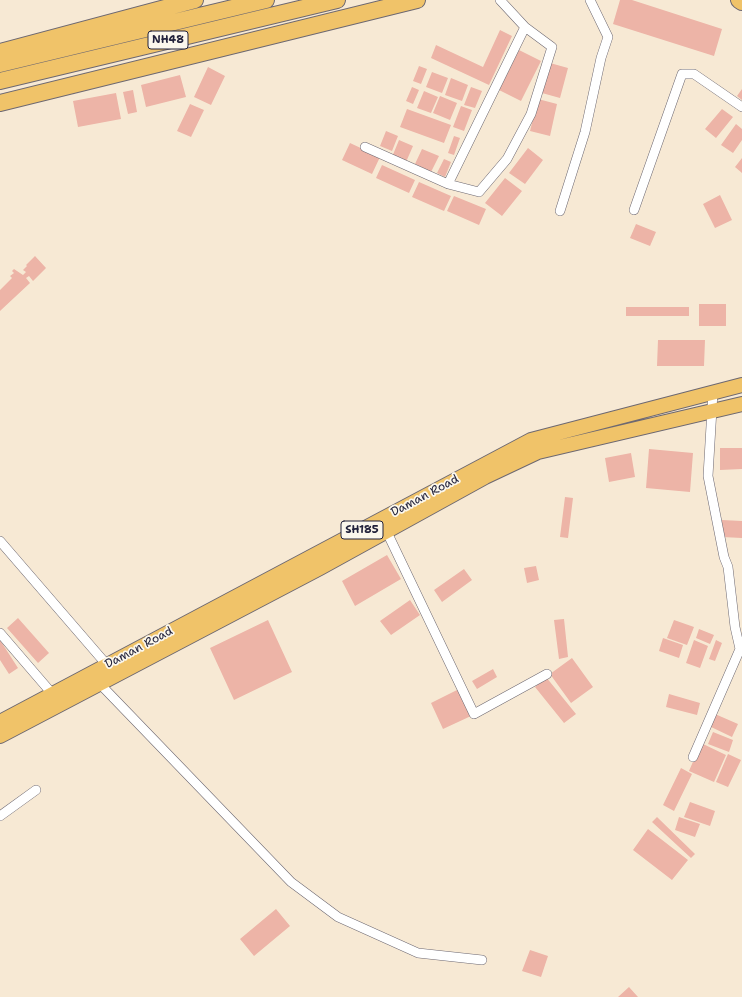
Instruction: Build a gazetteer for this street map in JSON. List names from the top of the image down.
{
  "streets": {
    "highway": ["NH48"],
    "main road": ["Daman Road", "SH185"]
  }
}
